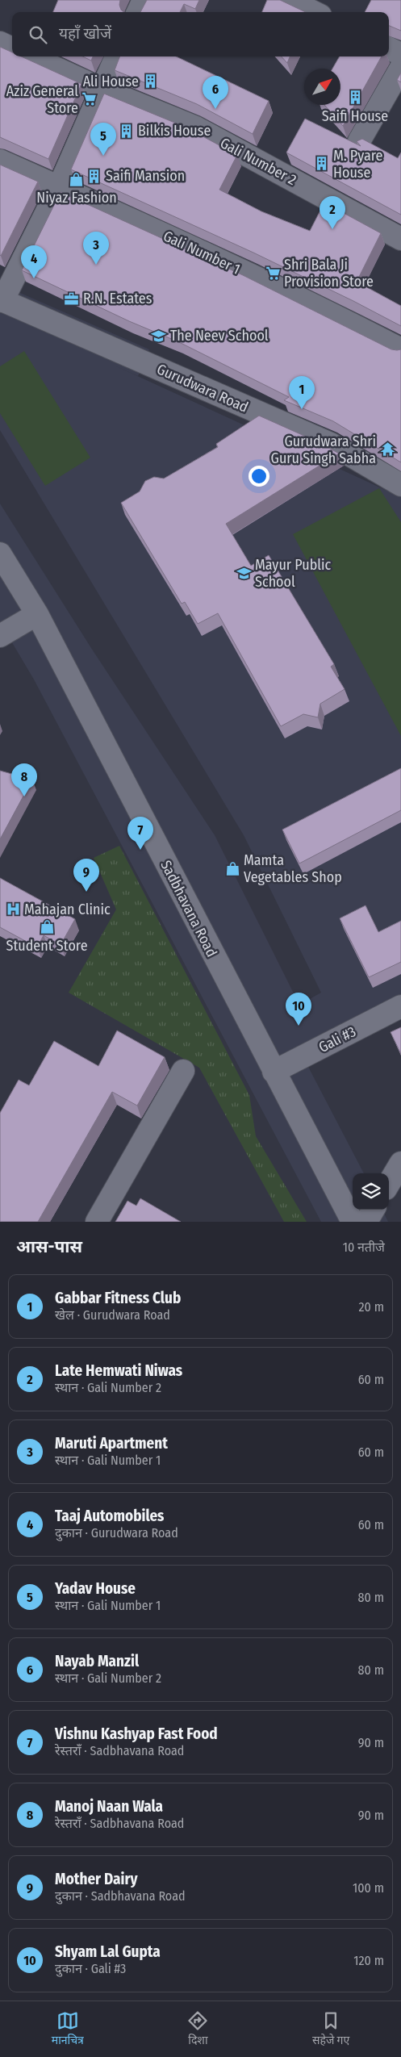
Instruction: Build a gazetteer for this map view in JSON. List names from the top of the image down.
{
  "streets": {
    "street": [
      "Gali Number 2",
      "Gali Number 1",
      "Gurudwara Road",
      "Sadbhavana Road",
      "Gali #3"
    ]
  },
  "crossings": [
    ["Sadbhavana Road", "Gali #3"]
  ],
  "places": {
    "building": [
      "Ali House",
      "Saifi House",
      "Bilkis House",
      "M. Pyare House",
      "Saifi Mansion"
    ],
    "supermarket": ["Aziz General Store", "Shri Bala Ji Provision Store"],
    "shop": ["Niyaz Fashion", "Mamta Vegetables Shop", "Student Store"],
    "office": ["R.N. Estates"],
    "school or university": ["The Neev School", "Mayur Public School"],
    "temple": ["Gurudwara Shri Guru Singh Sabha"],
    "hospital": ["Mahajan Clinic"]
  },
  "north": "top right",
  "page": {
    "search": "यहाँ खोजें",
    "pins": [
      "6",
      "5",
      "2",
      "3",
      "4",
      "1",
      "8",
      "7",
      "9",
      "10"
    ],
    "heading": ["आस-पास", "10 नतीजे"],
    "list": [
      {
        "mark": "1",
        "name": "Gabbar Fitness Club",
        "note": "खेल · Gurudwara Road",
        "value": "20 m"
      },
      {
        "mark": "2",
        "name": "Late Hemwati Niwas",
        "note": "स्थान · Gali Number 2",
        "value": "60 m"
      },
      {
        "mark": "3",
        "name": "Maruti Apartment",
        "note": "स्थान · Gali Number 1",
        "value": "60 m"
      },
      {
        "mark": "4",
        "name": "Taaj Automobiles",
        "note": "दुकान · Gurudwara Road",
        "value": "60 m"
      },
      {
        "mark": "5",
        "name": "Yadav House",
        "note": "स्थान · Gali Number 1",
        "value": "80 m"
      },
      {
        "mark": "6",
        "name": "Nayab Manzil",
        "note": "स्थान · Gali Number 2",
        "value": "80 m"
      },
      {
        "mark": "7",
        "name": "Vishnu Kashyap Fast Food",
        "note": "रेस्तराँ · Sadbhavana Road",
        "value": "90 m"
      },
      {
        "mark": "8",
        "name": "Manoj Naan Wala",
        "note": "रेस्तराँ · Sadbhavana Road",
        "value": "90 m"
      },
      {
        "mark": "9",
        "name": "Mother Dairy",
        "note": "दुकान · Sadbhavana Road",
        "value": "100 m"
      },
      {
        "mark": "10",
        "name": "Shyam Lal Gupta",
        "note": "दुकान · Gali #3",
        "value": "120 m"
      }
    ],
    "nav": ["मानचित्र", "दिशा", "सहेजे गए"]
  }
}
